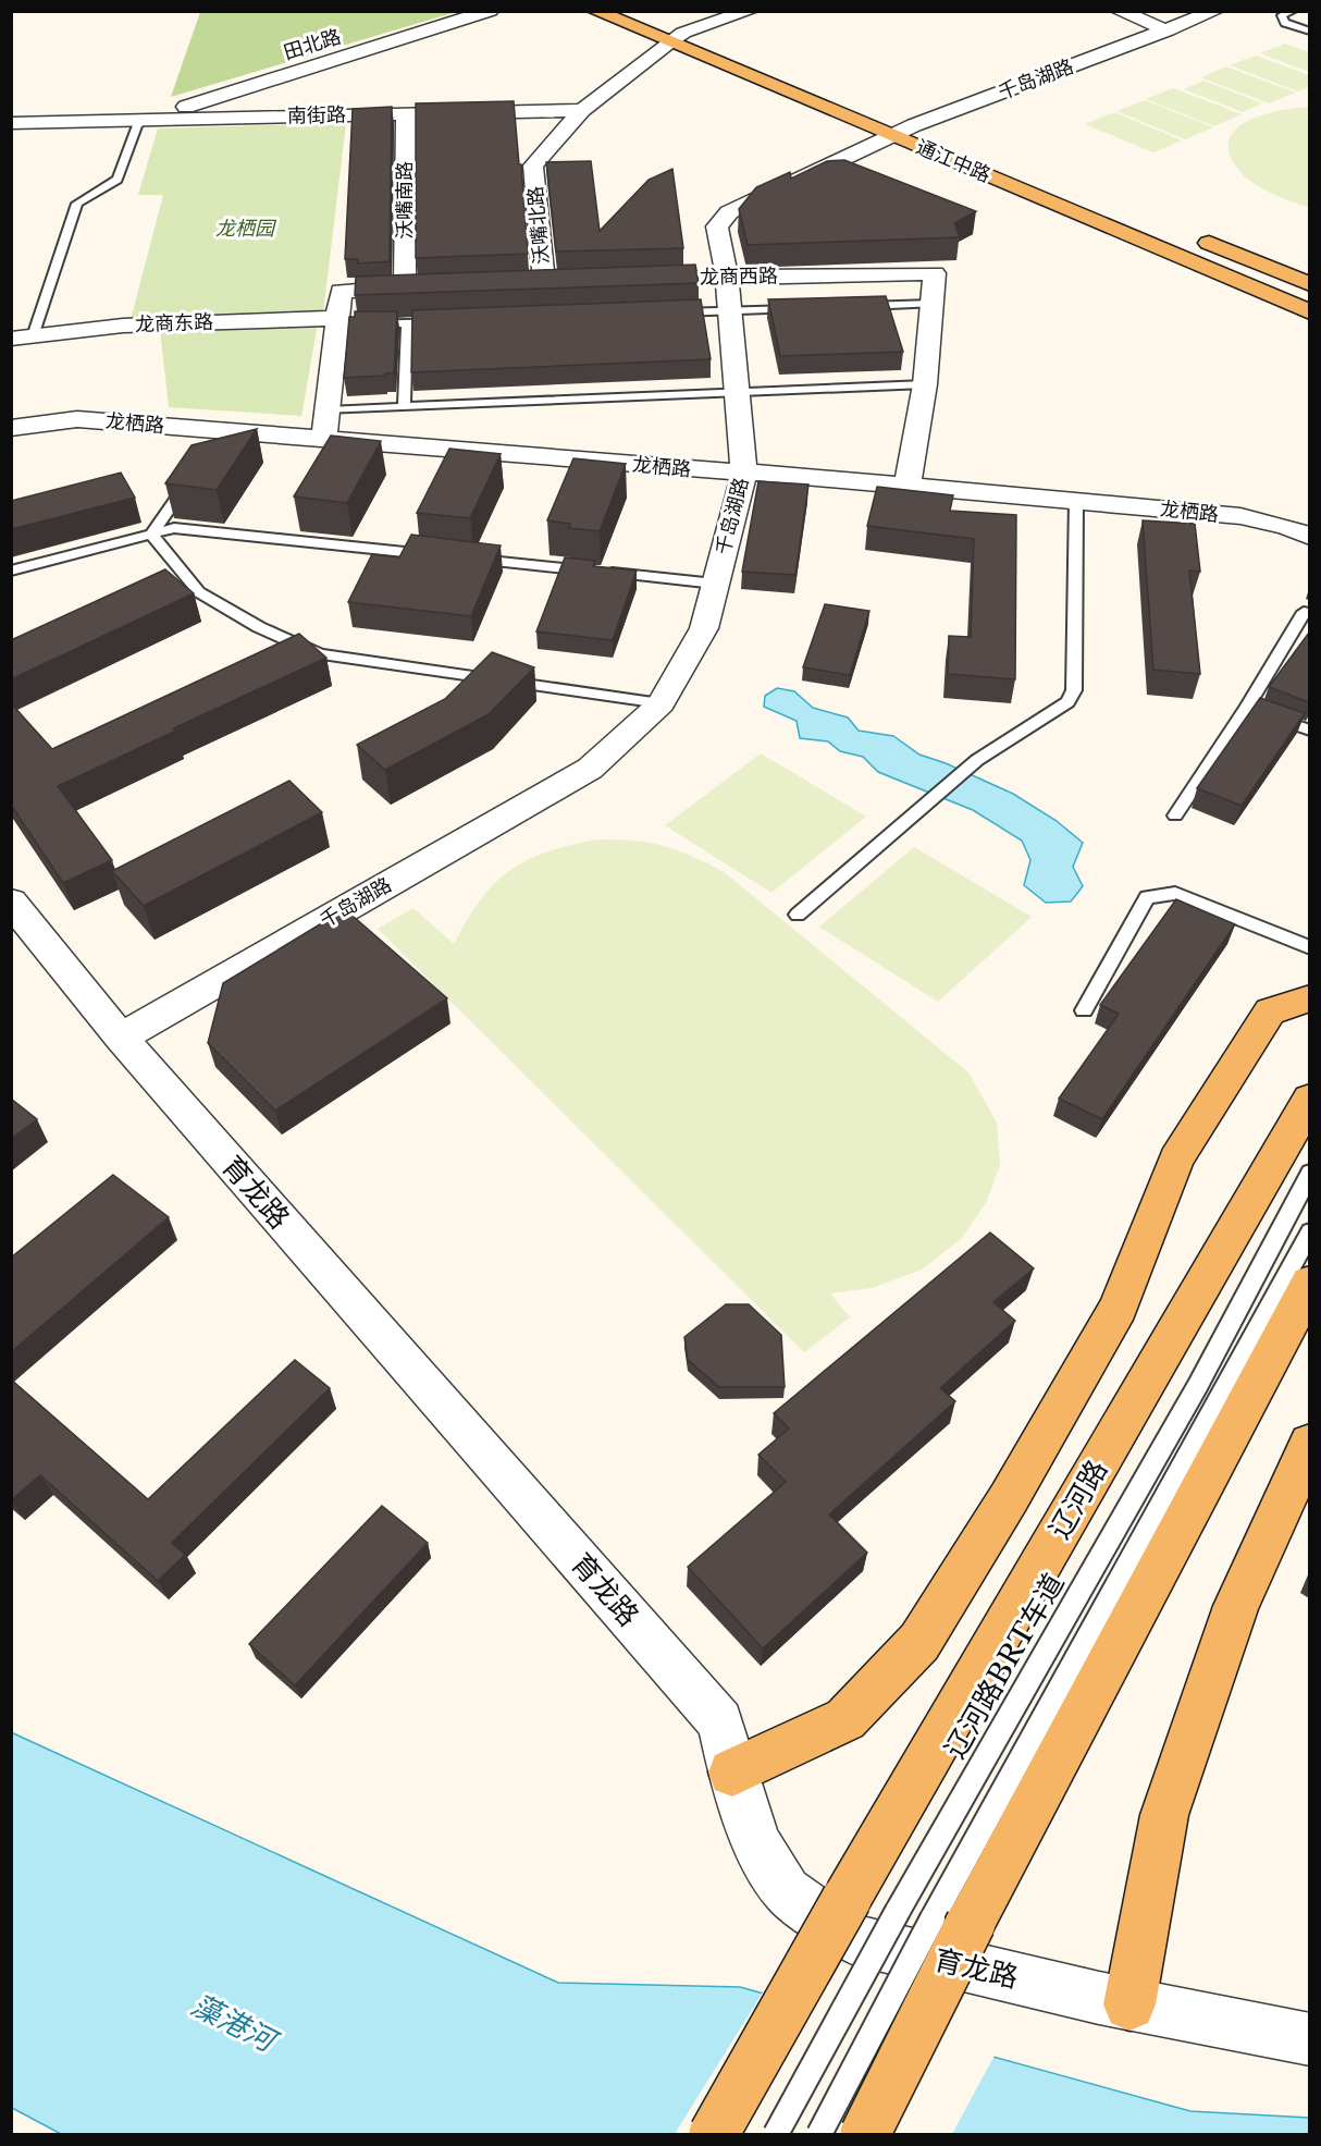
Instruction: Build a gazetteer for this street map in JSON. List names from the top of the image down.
{
  "streets": {
    "main road": ["通江中路", "辽河路"],
    "street": [
      "田北路",
      "千岛湖路",
      "南街路",
      "沃嘴南路",
      "沃嘴北路",
      "龙商西路",
      "龙商东路",
      "龙栖路",
      "育龙路"
    ],
    "lane": ["辽河路BRT车道"]
  },
  "crossings": [
    ["田北路", "南街路"],
    ["千岛湖路", "通江中路"],
    ["千岛湖路", "龙商西路"],
    ["千岛湖路", "龙栖路"],
    ["千岛湖路", "育龙路"],
    ["南街路", "沃嘴南路"],
    ["南街路", "沃嘴北路"]
  ],
  "water": ["藻港河"],
  "parks": ["龙栖园"]
}
